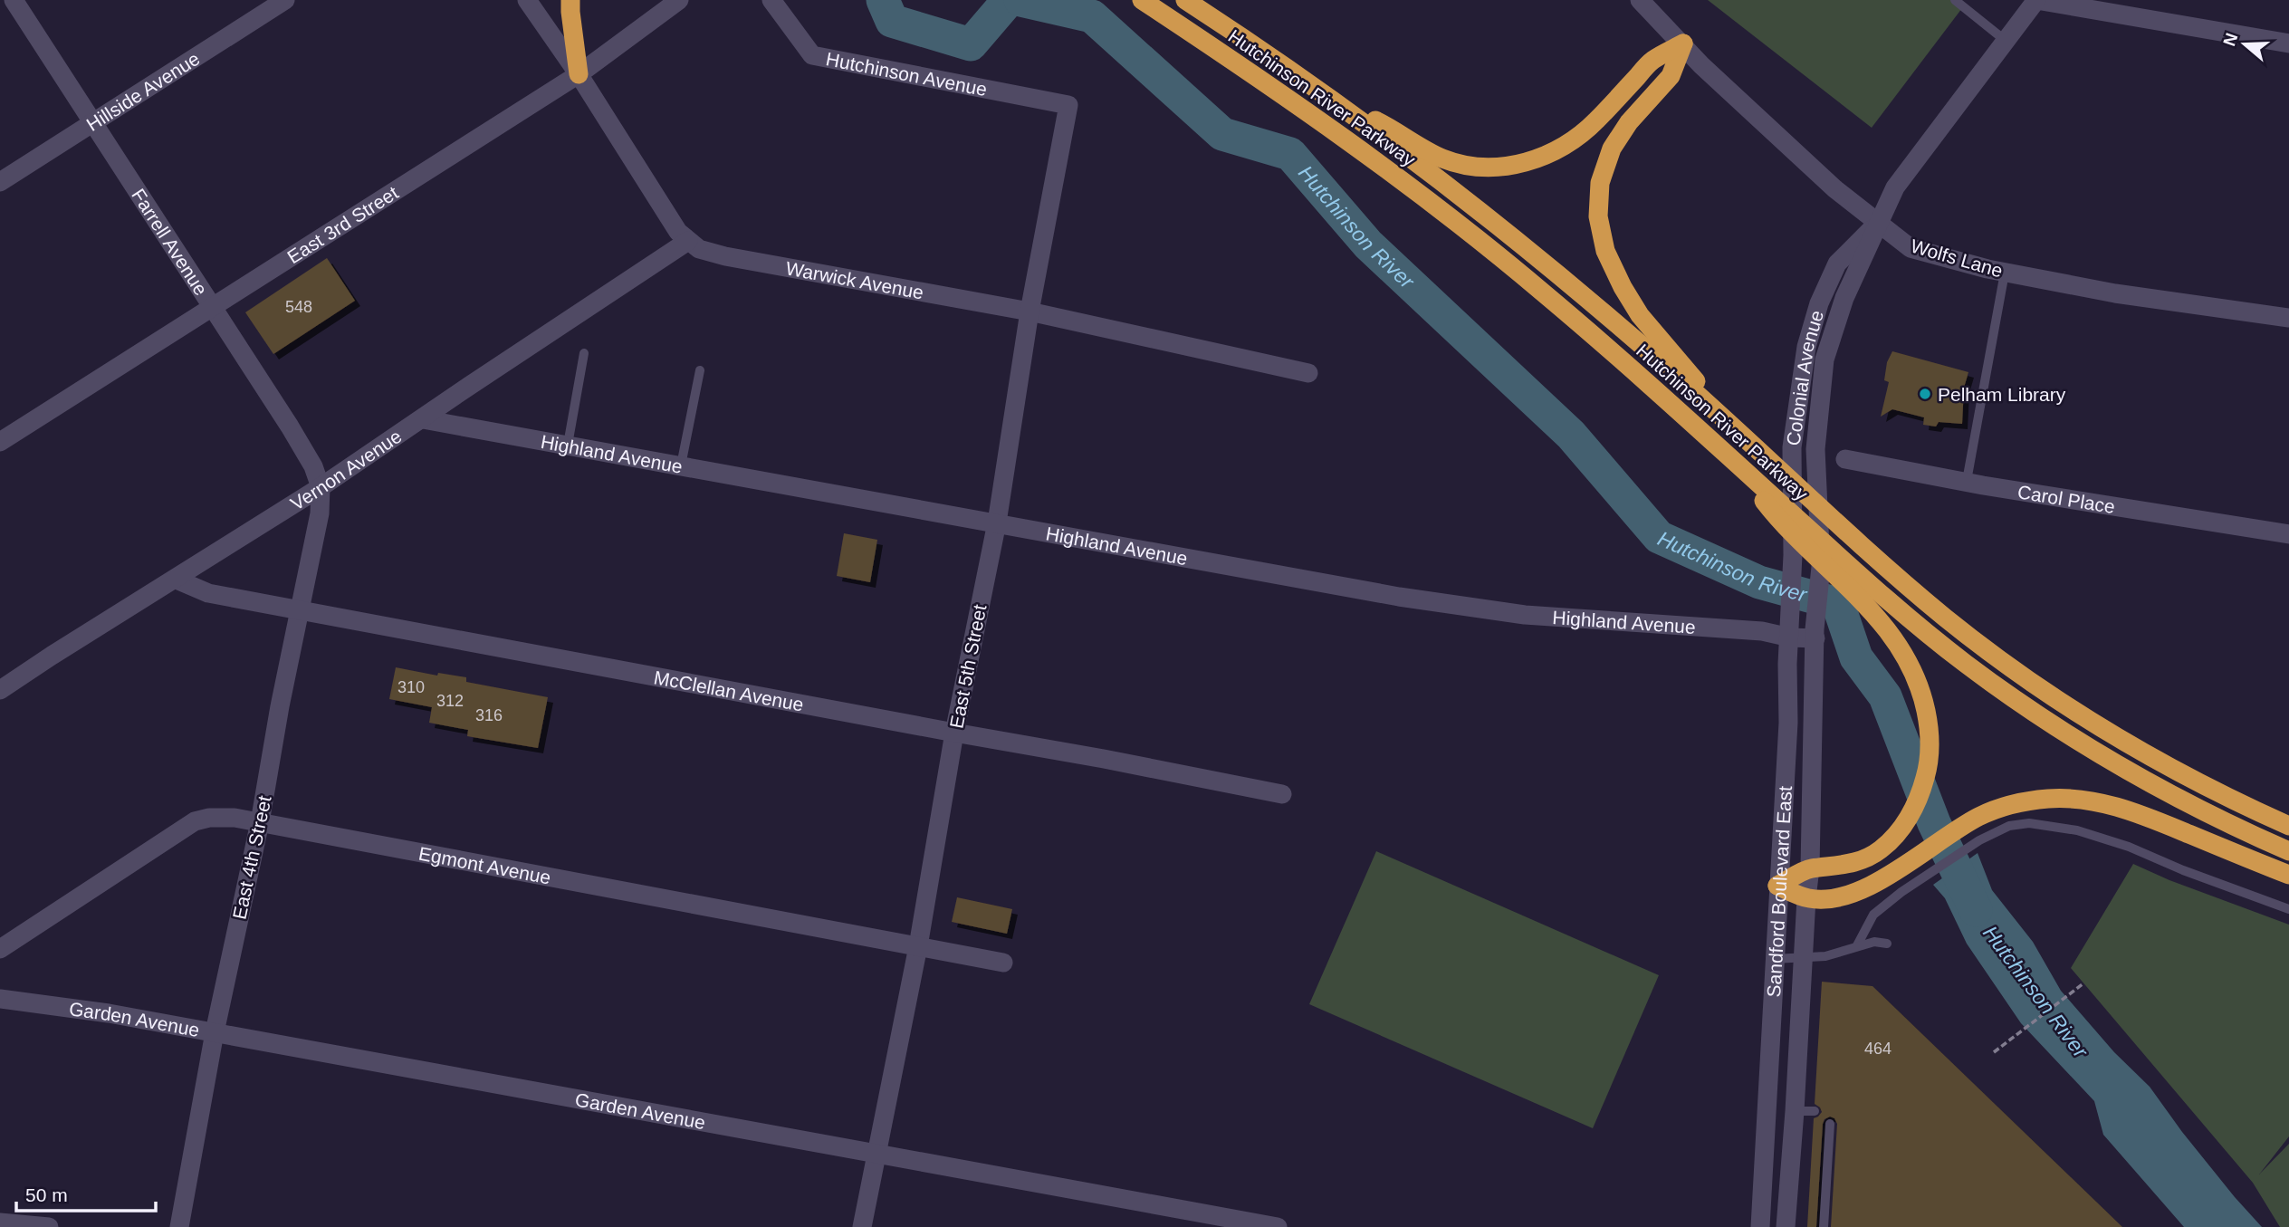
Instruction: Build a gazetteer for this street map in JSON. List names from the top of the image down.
{
  "streets": {
    "highway": ["Hutchinson River Parkway"],
    "street": [
      "Hutchinson Avenue",
      "Hillside Avenue",
      "East 3rd Street",
      "Farrell Avenue",
      "Wolfs Lane",
      "Warwick Avenue",
      "Colonial Avenue",
      "Highland Avenue",
      "Vernon Avenue",
      "Carol Place",
      "East 5th Street",
      "McClellan Avenue",
      "East 4th Street",
      "Egmont Avenue",
      "Sandford Boulevard East",
      "Garden Avenue"
    ]
  },
  "crossings": [
    ["Hutchinson Avenue", "East 5th Street"],
    ["Hillside Avenue", "Farrell Avenue"],
    ["East 3rd Street", "Farrell Avenue"],
    ["East 3rd Street", "Warwick Avenue"],
    ["Farrell Avenue", "Vernon Avenue"],
    ["Farrell Avenue", "East 4th Street"],
    ["Wolfs Lane", "Colonial Avenue"],
    ["Warwick Avenue", "Vernon Avenue"],
    ["Warwick Avenue", "East 5th Street"],
    ["Colonial Avenue", "Sandford Boulevard East"],
    ["Highland Avenue", "Vernon Avenue"],
    ["Highland Avenue", "East 5th Street"],
    ["Highland Avenue", "Sandford Boulevard East"],
    ["Vernon Avenue", "McClellan Avenue"],
    ["Vernon Avenue", "East 4th Street"],
    ["East 5th Street", "McClellan Avenue"],
    ["East 5th Street", "Egmont Avenue"],
    ["East 5th Street", "Garden Avenue"],
    ["McClellan Avenue", "East 4th Street"],
    ["East 4th Street", "Egmont Avenue"],
    ["East 4th Street", "Garden Avenue"]
  ],
  "water": ["Hutchinson River"],
  "places": ["Pelham Library"],
  "house_numbers": [
    "548",
    "310",
    "312",
    "316",
    "464"
  ],
  "scale_bar": "50 m",
  "north": "left"
}
